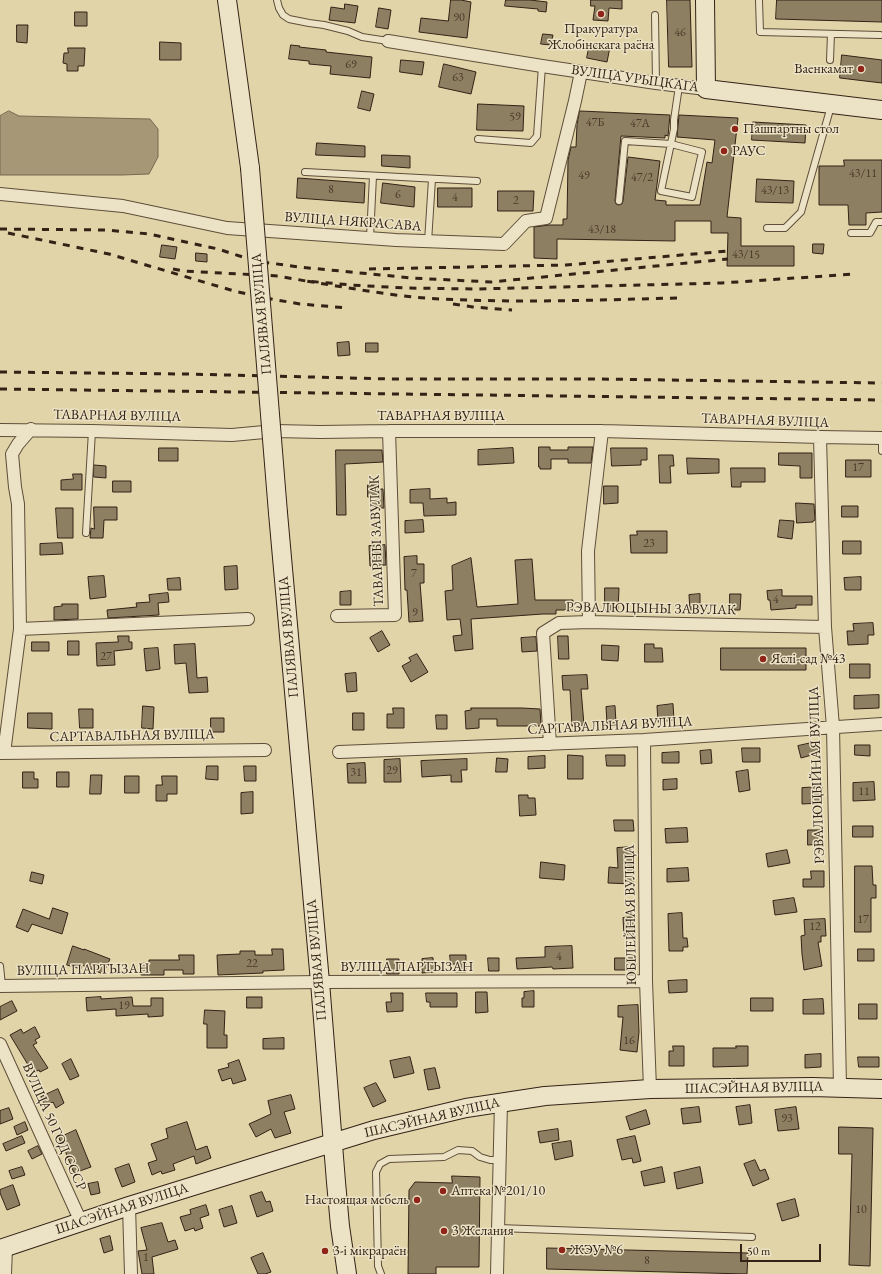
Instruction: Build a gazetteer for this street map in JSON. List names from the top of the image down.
{
  "streets": {
    "main road": ["ВУЛІЦА УРЫЦКАГА", "ПАЛЯВАЯ ВУЛІЦА", "ШАСЭЙНАЯ ВУЛІЦА"],
    "street": [
      "ВУЛІЦА НЯКРАСАВА",
      "ТАВАРНАЯ ВУЛІЦА",
      "ТАВАРНЫ ЗАВУЛАК",
      "РЭВАЛЮЦЫНЫ ЗАВУЛАК",
      "САРТАВАЛЬНАЯ ВУЛІЦА",
      "РЭВАЛЮЦЫЙНАЯ ВУЛІЦА",
      "ЮБІЛЕЙНАЯ ВУЛІЦА",
      "ВУЛІЦА ПАРТЫЗАН",
      "ВУЛІЦА 50 ГОД СССР"
    ]
  },
  "crossings": [
    ["ВУЛІЦА УРЫЦКАГА", "ВУЛІЦА НЯКРАСАВА"],
    ["ПАЛЯВАЯ ВУЛІЦА", "ВУЛІЦА ПАРТЫЗАН"],
    ["ПАЛЯВАЯ ВУЛІЦА", "ШАСЭЙНАЯ ВУЛІЦА"],
    ["ТАВАРНАЯ ВУЛІЦА", "ТАВАРНЫ ЗАВУЛАК"],
    ["ТАВАРНАЯ ВУЛІЦА", "РЭВАЛЮЦЫЙНАЯ ВУЛІЦА"],
    ["РЭВАЛЮЦЫНЫ ЗАВУЛАК", "САРТАВАЛЬНАЯ ВУЛІЦА"],
    ["РЭВАЛЮЦЫНЫ ЗАВУЛАК", "РЭВАЛЮЦЫЙНАЯ ВУЛІЦА"],
    ["САРТАВАЛЬНАЯ ВУЛІЦА", "РЭВАЛЮЦЫЙНАЯ ВУЛІЦА"],
    ["САРТАВАЛЬНАЯ ВУЛІЦА", "ЮБІЛЕЙНАЯ ВУЛІЦА"],
    ["РЭВАЛЮЦЫЙНАЯ ВУЛІЦА", "ШАСЭЙНАЯ ВУЛІЦА"],
    ["ЮБІЛЕЙНАЯ ВУЛІЦА", "ВУЛІЦА ПАРТЫЗАН"],
    ["ЮБІЛЕЙНАЯ ВУЛІЦА", "ШАСЭЙНАЯ ВУЛІЦА"],
    ["ШАСЭЙНАЯ ВУЛІЦА", "ВУЛІЦА 50 ГОД СССР"]
  ],
  "places": [
    "Пракуратура Жлобінскага раёна",
    "Ваенкамат",
    "Пашпартны стол",
    "РАУС",
    "Яслі-сад №43",
    "Аптека №201/10",
    "Настоящая мебель",
    "3 Желания",
    "ЖЭУ №6",
    "3-і мікрараён"
  ],
  "house_numbers": [
    "90",
    "46",
    "69",
    "63",
    "59",
    "47Б",
    "47А",
    "43/11",
    "49",
    "47/2",
    "8",
    "43/13",
    "6",
    "4",
    "2",
    "43/18",
    "43/15",
    "17",
    "23",
    "7",
    "4",
    "9",
    "27",
    "29",
    "31",
    "11",
    "17",
    "12",
    "4",
    "22",
    "19",
    "16",
    "93",
    "10",
    "1",
    "8"
  ],
  "scale_bar": "50 m"
}
